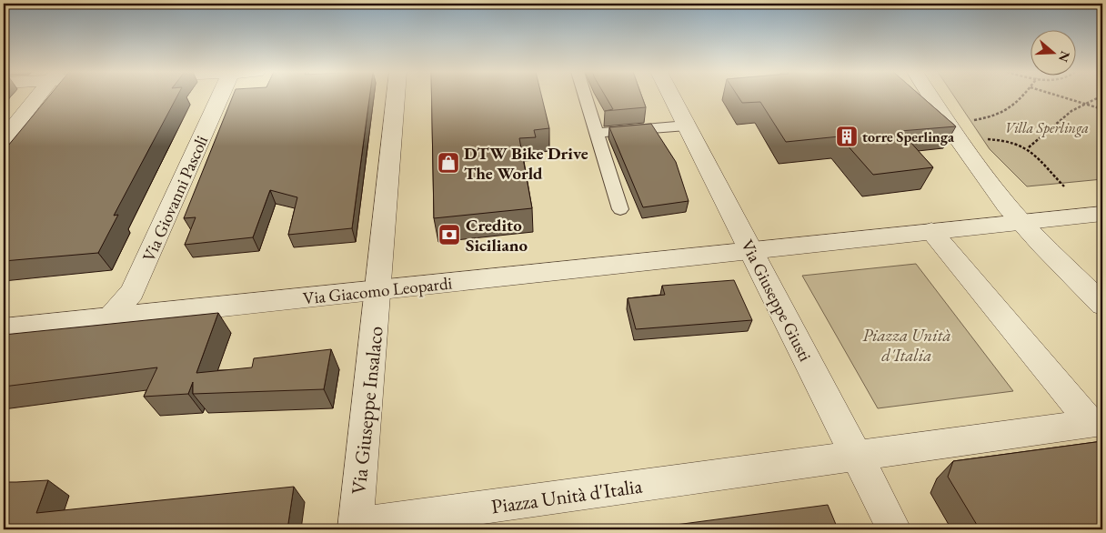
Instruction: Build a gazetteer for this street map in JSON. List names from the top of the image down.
{
  "streets": {
    "street": [
      "Via Giovanni Pascoli",
      "Via Giacomo Leopardi",
      "Via Giuseppe Giusti",
      "Via Giuseppe Insalaco",
      "Piazza Unità d'Italia"
    ]
  },
  "crossings": [
    ["Via Giovanni Pascoli", "Via Giacomo Leopardi"],
    ["Via Giacomo Leopardi", "Via Giuseppe Giusti"],
    ["Via Giacomo Leopardi", "Via Giuseppe Insalaco"],
    ["Via Giuseppe Giusti", "Piazza Unità d'Italia"],
    ["Via Giuseppe Insalaco", "Piazza Unità d'Italia"]
  ],
  "parks": ["Villa Sperlinga", "Piazza Unità d'Italia"],
  "places": {
    "building": ["torre Sperlinga"],
    "shop": ["DTW Bike Drive The World"],
    "bank": ["Credito Siciliano"]
  },
  "north": "right"
}
